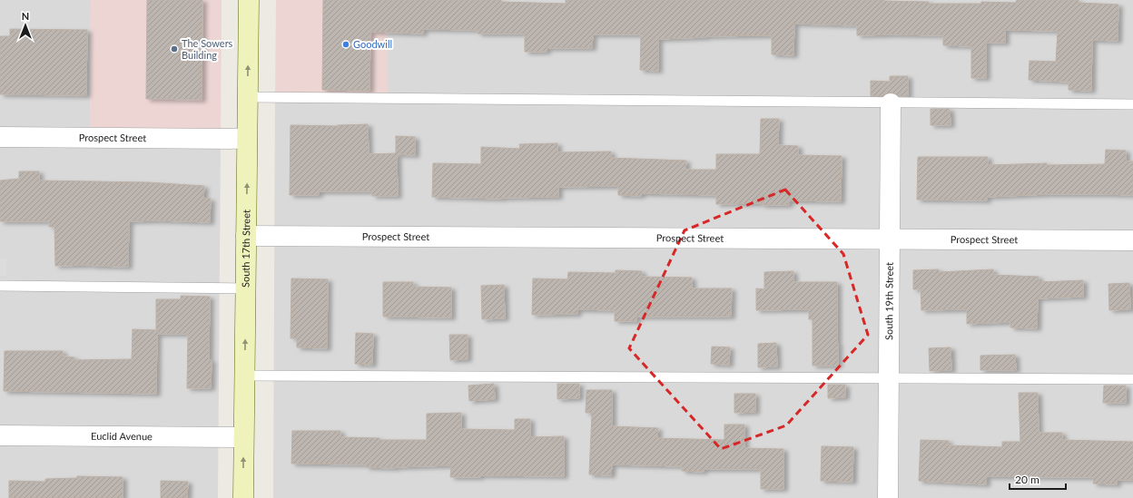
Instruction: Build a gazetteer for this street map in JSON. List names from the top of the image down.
{
  "streets": {
    "main road": ["South 17th Street"],
    "street": ["Prospect Street", "South 19th Street", "Euclid Avenue"]
  },
  "crossings": [
    ["Prospect Street", "South 17th Street"],
    ["Prospect Street", "South 19th Street"],
    ["South 17th Street", "Euclid Avenue"]
  ],
  "one_way": ["South 17th Street"],
  "places": ["Goodwill", "The Sowers Building"],
  "scale_bar": "20 m",
  "north": "top"
}
